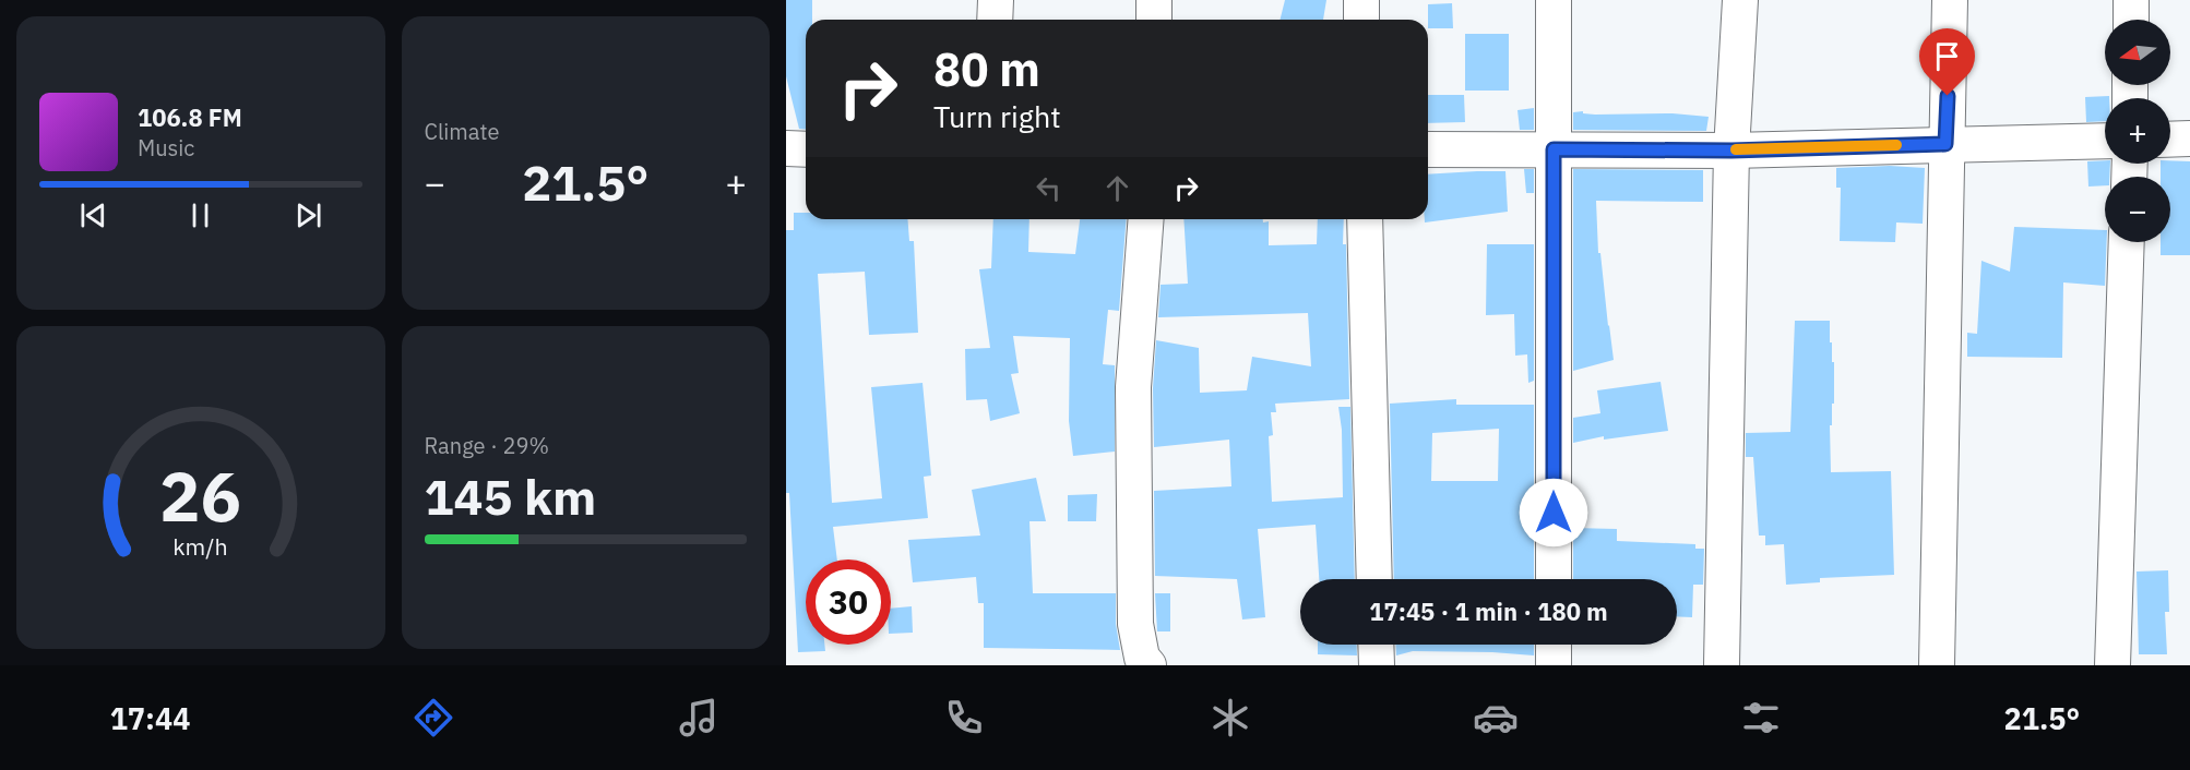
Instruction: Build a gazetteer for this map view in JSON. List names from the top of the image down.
{
  "north": "left",
  "page": {
    "tile": [
      "Climate",
      ["Range · 29%", "145 km"]
    ],
    "map_buttons": ["+", "−"],
    "turn": ["80 m", "Turn right"],
    "song": ["106.8 FM", "Music"],
    "heat": ["−", "21.5°", "+"],
    "limit": "30",
    "trip": "17:45 · 1 min · 180 m",
    "tabs": ["17:44", "21.5°"],
    "gauge": ["26", "km/h"]
  }
}
